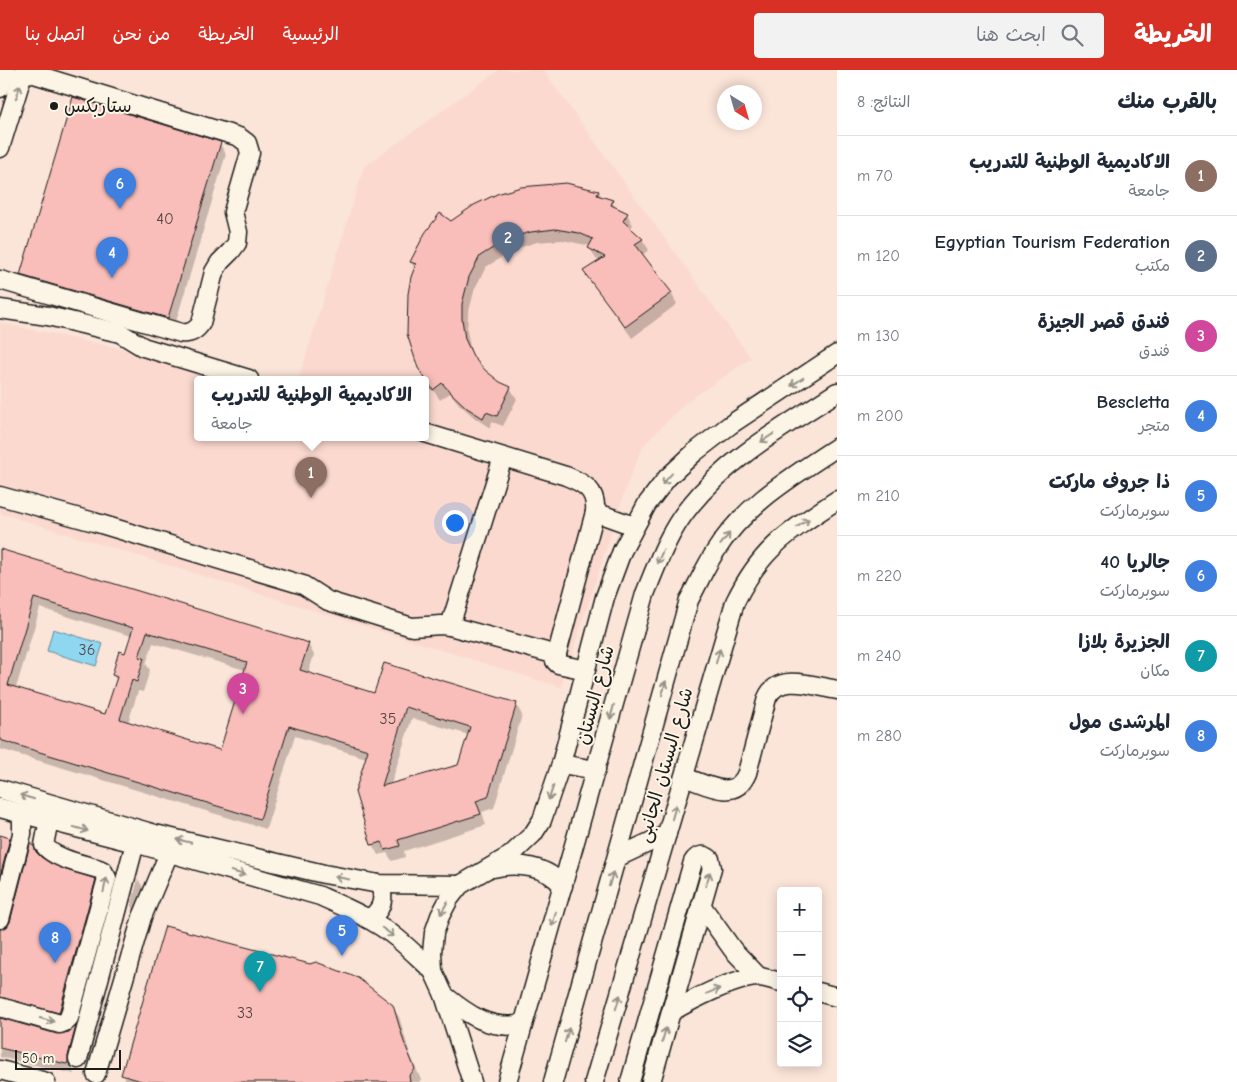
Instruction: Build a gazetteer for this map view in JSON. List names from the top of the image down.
{
  "streets": {
    "street": ["شارع البستان", "شارع البستان الجانبى"]
  },
  "places": ["ستاربكس"],
  "house_numbers": [
    "40",
    "36",
    "35",
    "33"
  ],
  "scale_bar": "50 m",
  "north": "bottom right",
  "page": {
    "header": "الخريطة",
    "search": "ابحث هنا",
    "nav": [
      "الرئيسية",
      "الخريطة",
      "من نحن",
      "اتصل بنا"
    ],
    "heading": ["بالقرب منك", "النتائج: 8"],
    "list": [
      {
        "mark": "1",
        "name": "الاكاديمية الوطنية للتدريب",
        "note": "جامعة",
        "value": "70 m"
      },
      {
        "mark": "2",
        "name": "Egyptian Tourism Federation",
        "note": "مكتب",
        "value": "120 m"
      },
      {
        "mark": "3",
        "name": "فندق قصر الجيزة",
        "note": "فندق",
        "value": "130 m"
      },
      {
        "mark": "4",
        "name": "Bescletta",
        "note": "متجر",
        "value": "200 m"
      },
      {
        "mark": "5",
        "name": "ذا جروف ماركت",
        "note": "سوبرماركت",
        "value": "210 m"
      },
      {
        "mark": "6",
        "name": "جالريا 40",
        "note": "سوبرماركت",
        "value": "220 m"
      },
      {
        "mark": "7",
        "name": "الجزيرة بلازا",
        "note": "مكان",
        "value": "240 m"
      },
      {
        "mark": "8",
        "name": "المرشدى مول",
        "note": "سوبرماركت",
        "value": "280 m"
      }
    ],
    "pins": [
      "6",
      "2",
      "4",
      "1",
      "3",
      "5",
      "8",
      "7"
    ],
    "popup": ["الاكاديمية الوطنية للتدريب", "جامعة"],
    "map_buttons": ["+", "−"],
    "scale": "50 m"
  }
}
